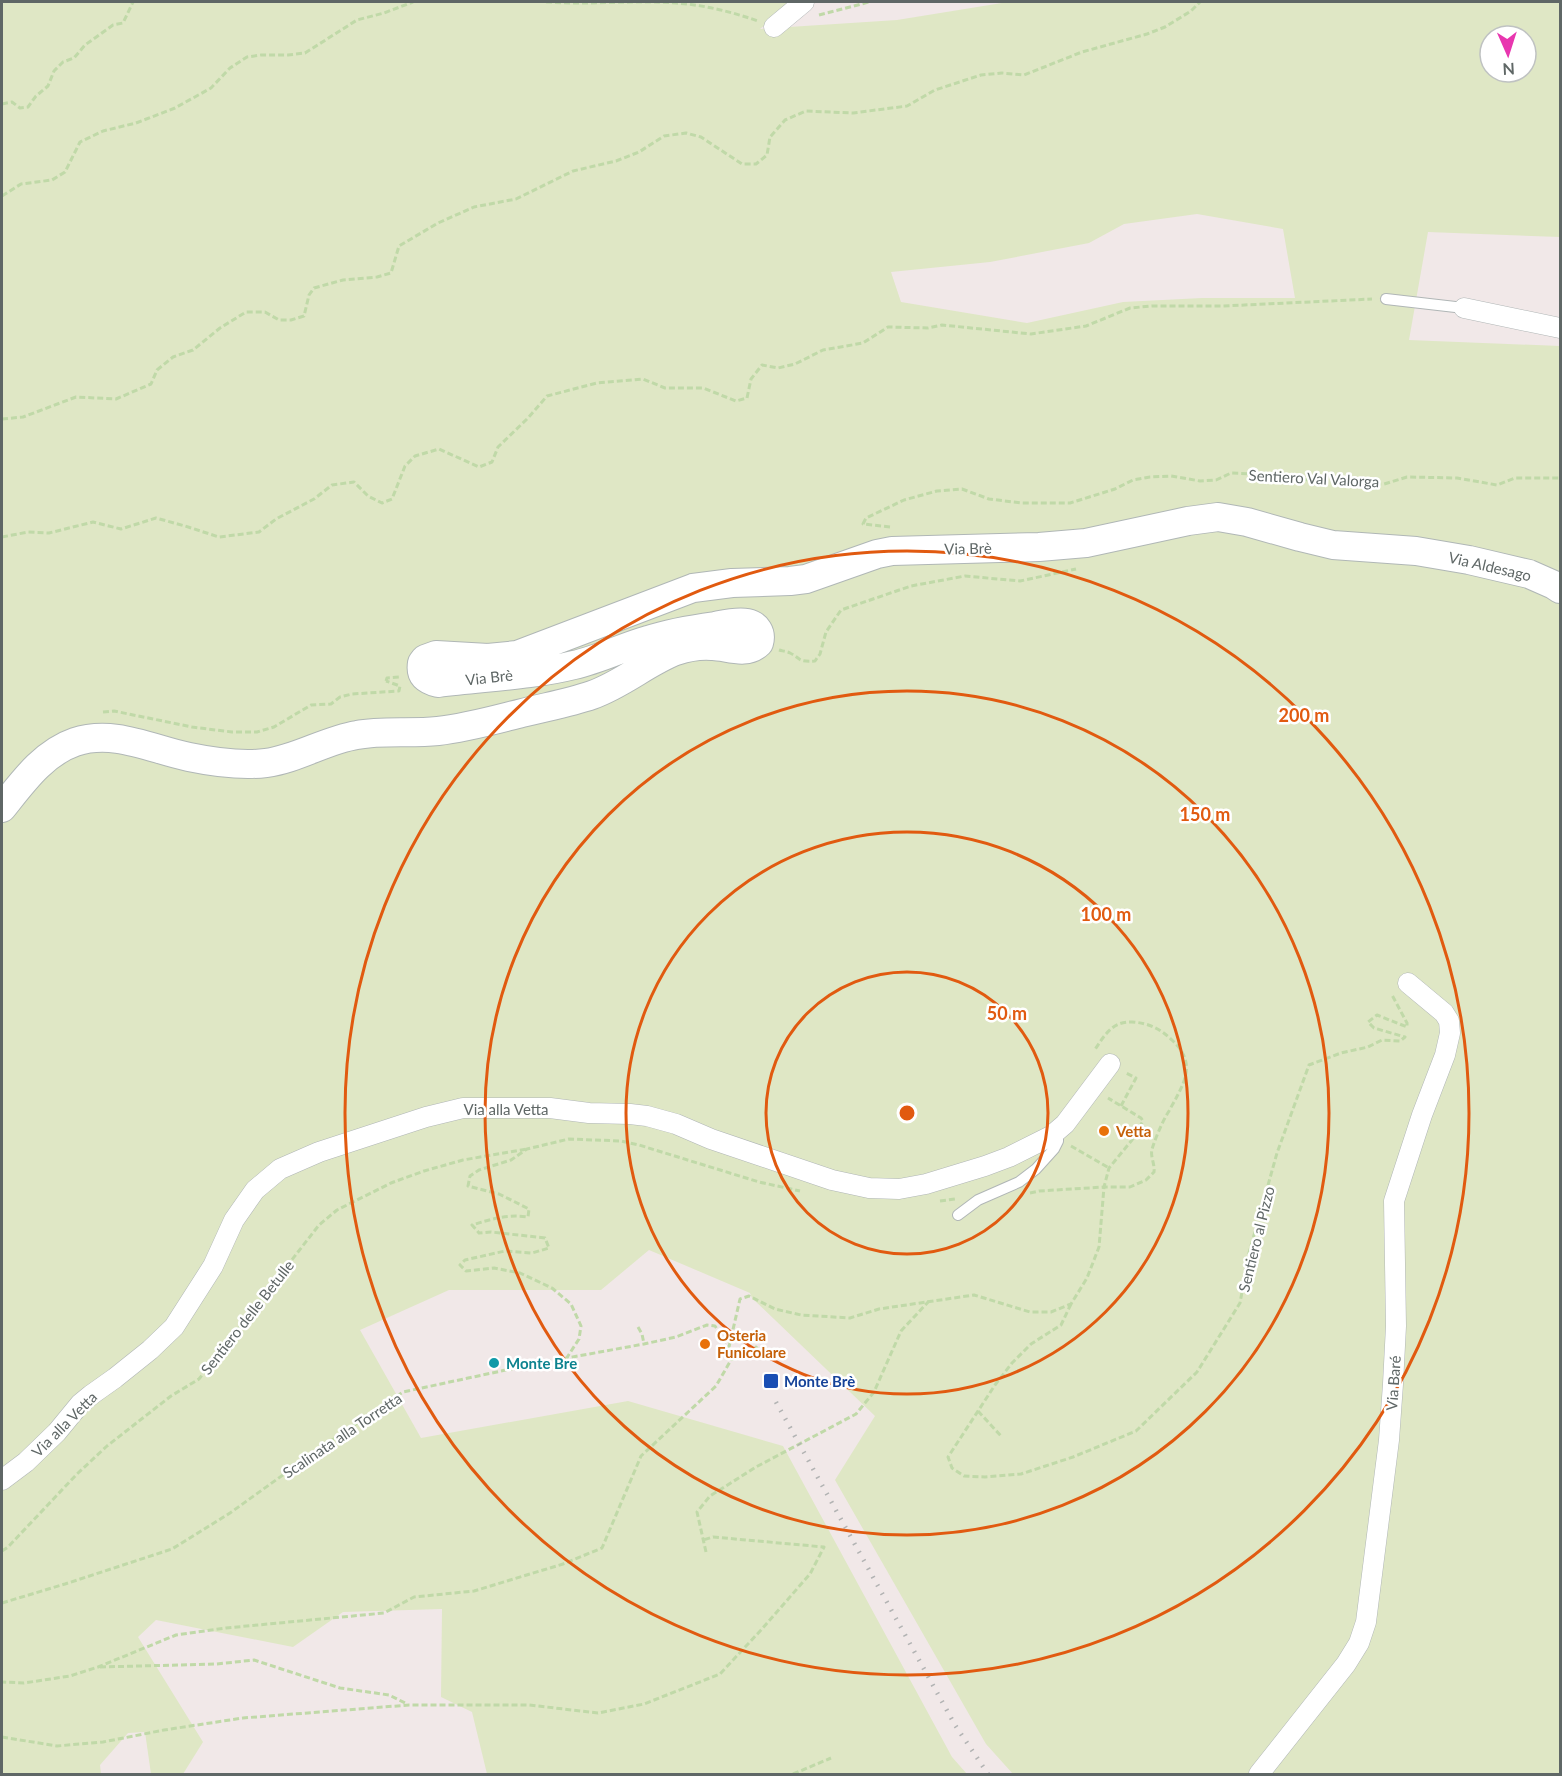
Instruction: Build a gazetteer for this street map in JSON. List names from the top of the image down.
{
  "streets": {
    "street": [
      "Via Brè",
      "Via Aldesago",
      "Via alla Vetta",
      "Via Baré"
    ],
    "path": [
      "Sentiero Val Valorga",
      "Sentiero al Pizzo",
      "Sentiero delle Betulle",
      "Scalinata alla Torretta"
    ]
  },
  "crossings": [
    ["Via Brè", "Via Aldesago"],
    ["Sentiero al Pizzo", "Via Baré"]
  ],
  "places": {
    "other": ["Vetta", "Osteria Funicolare", "Monte Bre"],
    "transit": ["Monte Brè"]
  },
  "north": "bottom",
  "rings": [
    "200 m",
    "150 m",
    "100 m",
    "50 m"
  ]
}
